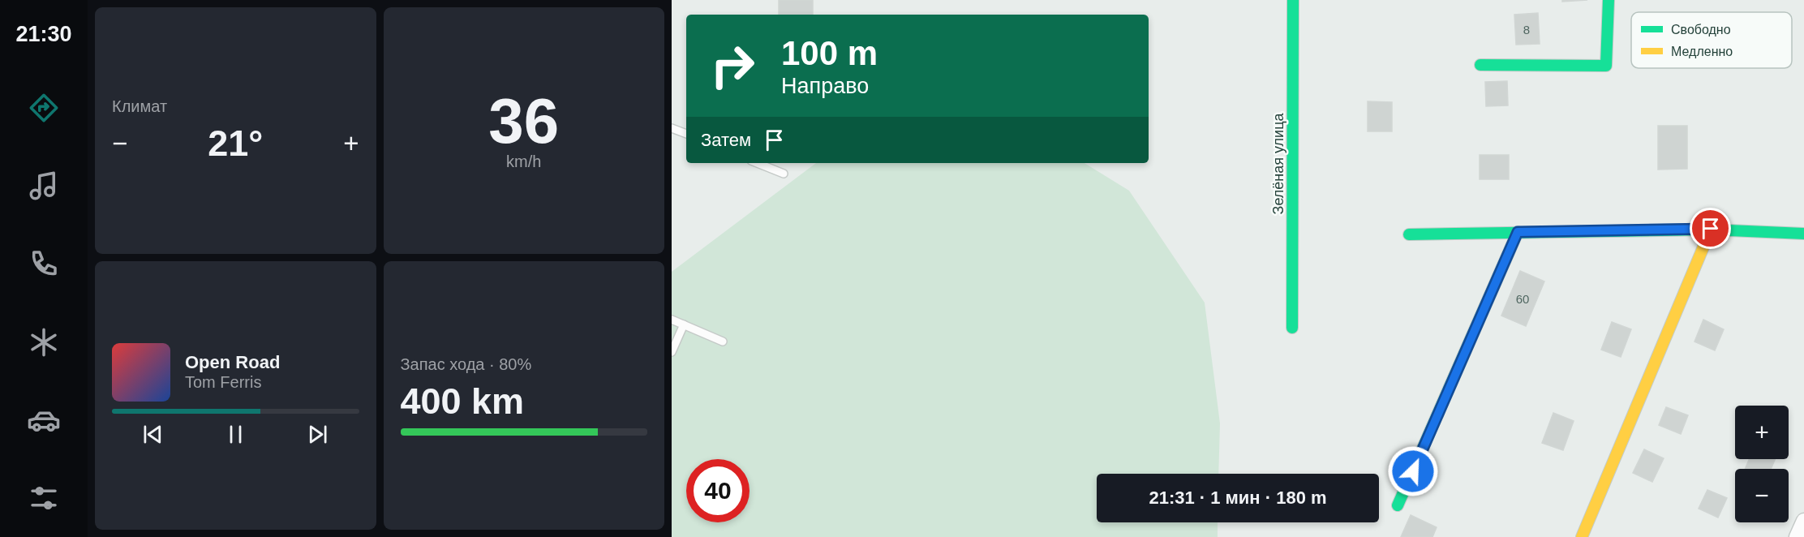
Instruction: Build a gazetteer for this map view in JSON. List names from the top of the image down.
{
  "streets": {
    "street": ["Зелёная улица"]
  },
  "house_numbers": ["8", "60"],
  "legend": ["Свободно", "Медленно"],
  "page": {
    "tabs": "21:30",
    "tile": [
      "Климат",
      ["36", "km/h"],
      ["Запас хода · 80%", "400 km"]
    ],
    "turn": ["100 m", "Направо"],
    "then": "Затем",
    "heat": ["−", "21°", "+"],
    "song": ["Open Road", "Tom Ferris"],
    "map_buttons": ["+", "−"],
    "limit": "40",
    "trip": "21:31 · 1 мин · 180 m"
  }
}
